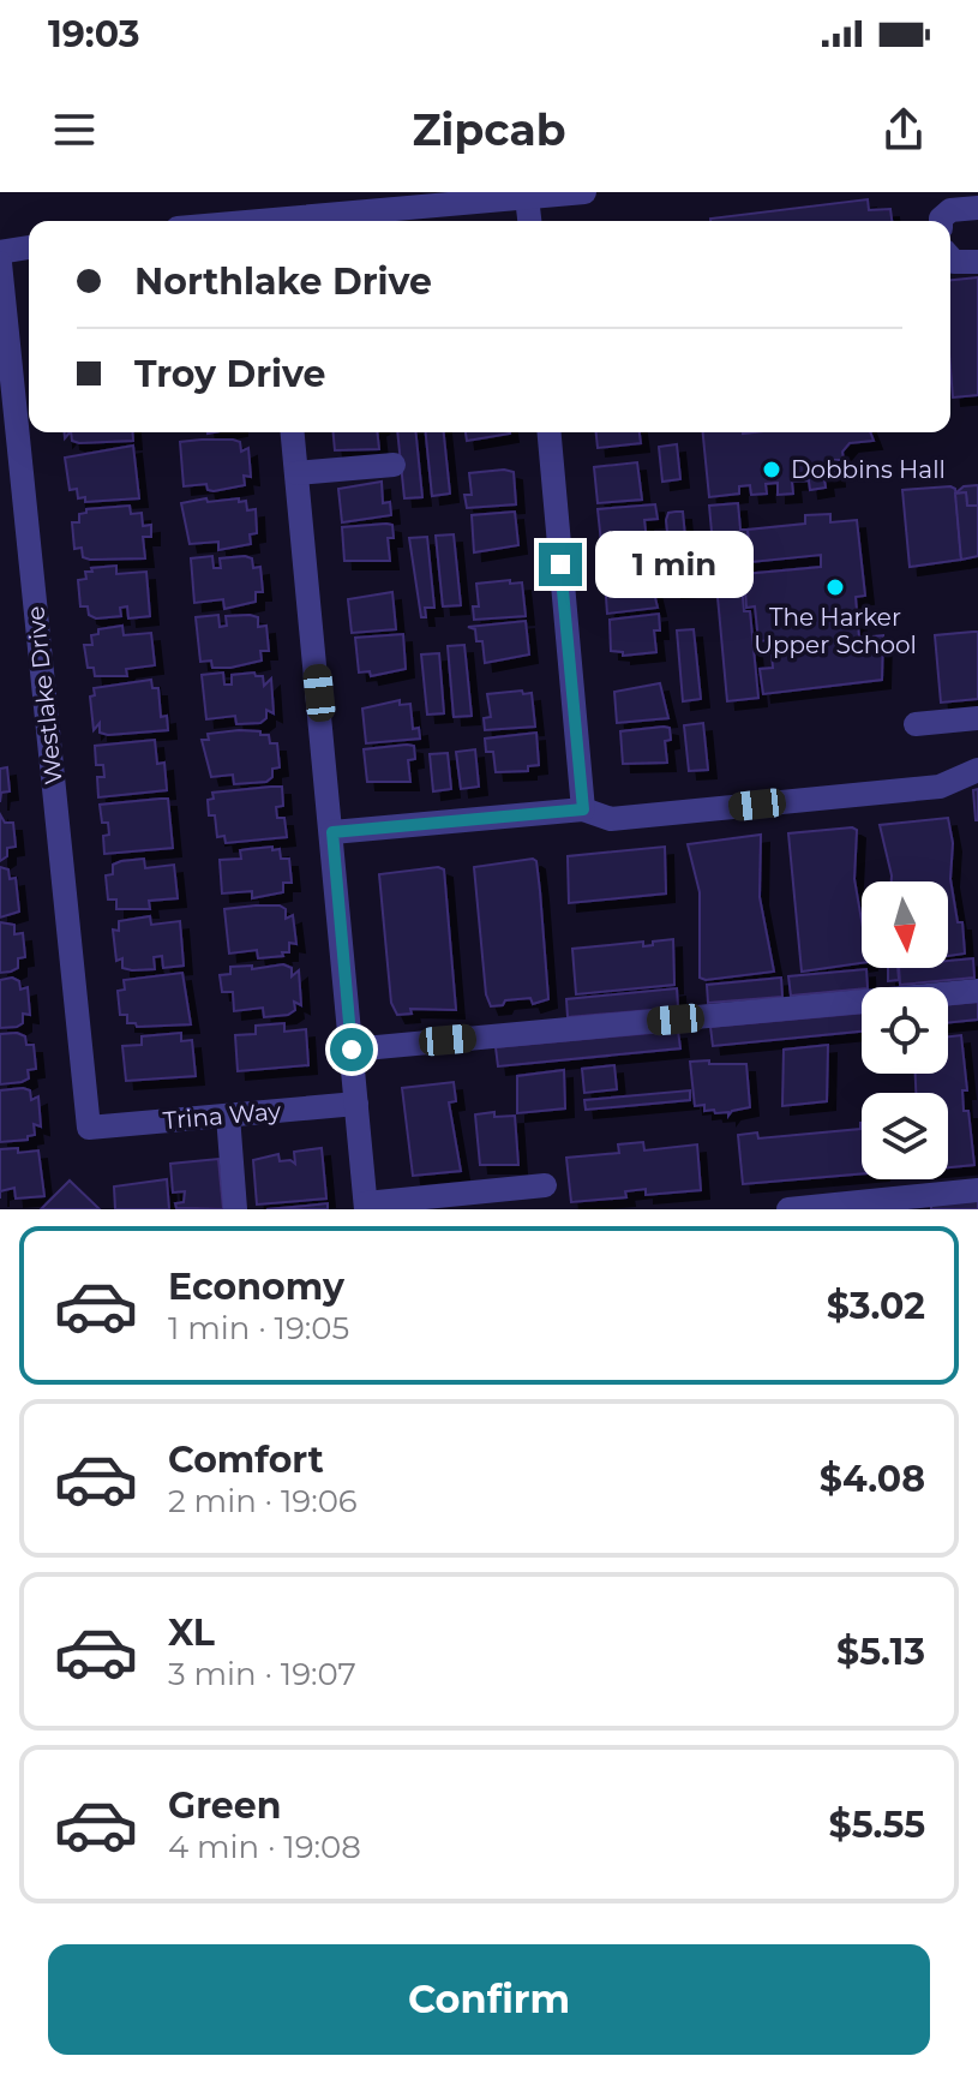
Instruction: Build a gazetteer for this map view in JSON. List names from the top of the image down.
{
  "streets": {
    "street": ["Westlake Drive", "Trina Way"]
  },
  "crossings": [
    ["Westlake Drive", "Trina Way"]
  ],
  "places": ["Dobbins Hall", "The Harker Upper School"],
  "north": "bottom",
  "page": {
    "status": "19:03",
    "header": "Zipcab",
    "banner": ["Northlake Drive", "Troy Drive"],
    "bubble": "1 min",
    "list": [
      {
        "name": "Economy",
        "note": "1 min · 19:05",
        "value": "$3.02"
      },
      {
        "name": "Comfort",
        "note": "2 min · 19:06",
        "value": "$4.08"
      },
      {
        "name": "XL",
        "note": "3 min · 19:07",
        "value": "$5.13"
      },
      {
        "name": "Green",
        "note": "4 min · 19:08",
        "value": "$5.55"
      }
    ],
    "buttons": "Confirm"
  }
}
